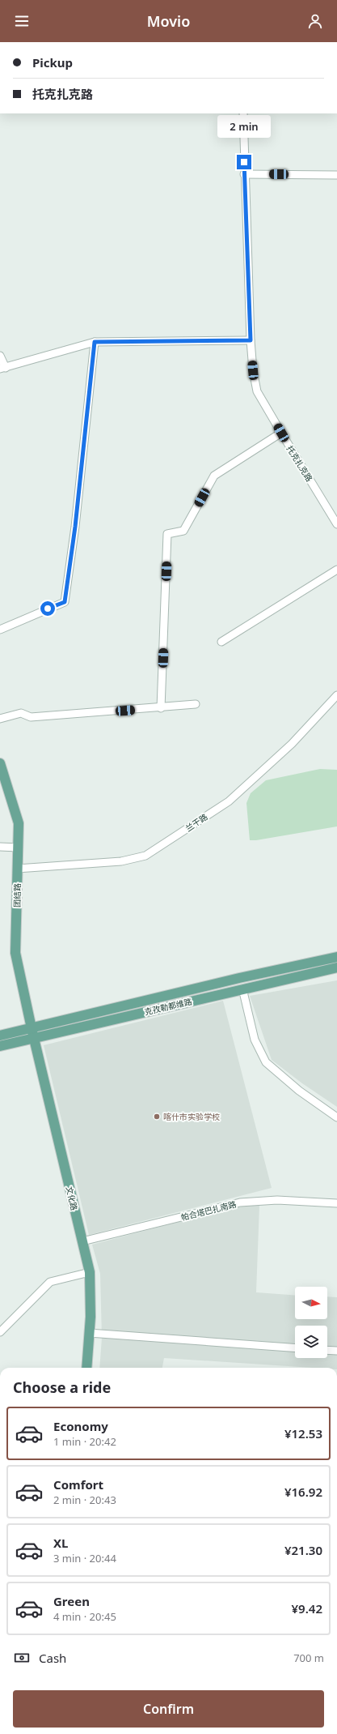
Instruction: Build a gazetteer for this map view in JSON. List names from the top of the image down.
{
  "streets": {
    "main road": ["团结路", "克孜勒都维路", "文化路"],
    "street": ["托克扎克路", "兰干路", "帕合塔巴扎南路"]
  },
  "crossings": [
    ["兰干路", "团结路"],
    ["团结路", "克孜勒都维路"],
    ["团结路", "文化路"],
    ["克孜勒都维路", "文化路"],
    ["文化路", "帕合塔巴扎南路"]
  ],
  "places": ["喀什市实验学校"],
  "north": "right",
  "page": {
    "header": "Movio",
    "banner": ["Pickup", "托克扎克路"],
    "bubble": "2 min",
    "heading": "Choose a ride",
    "list": [
      {
        "name": "Economy",
        "note": "1 min · 20:42",
        "value": "¥12.53"
      },
      {
        "name": "Comfort",
        "note": "2 min · 20:43",
        "value": "¥16.92"
      },
      {
        "name": "XL",
        "note": "3 min · 20:44",
        "value": "¥21.30"
      },
      {
        "name": "Green",
        "note": "4 min · 20:45",
        "value": "¥9.42"
      }
    ],
    "pay": ["Cash", "700 m"],
    "buttons": "Confirm"
  }
}
